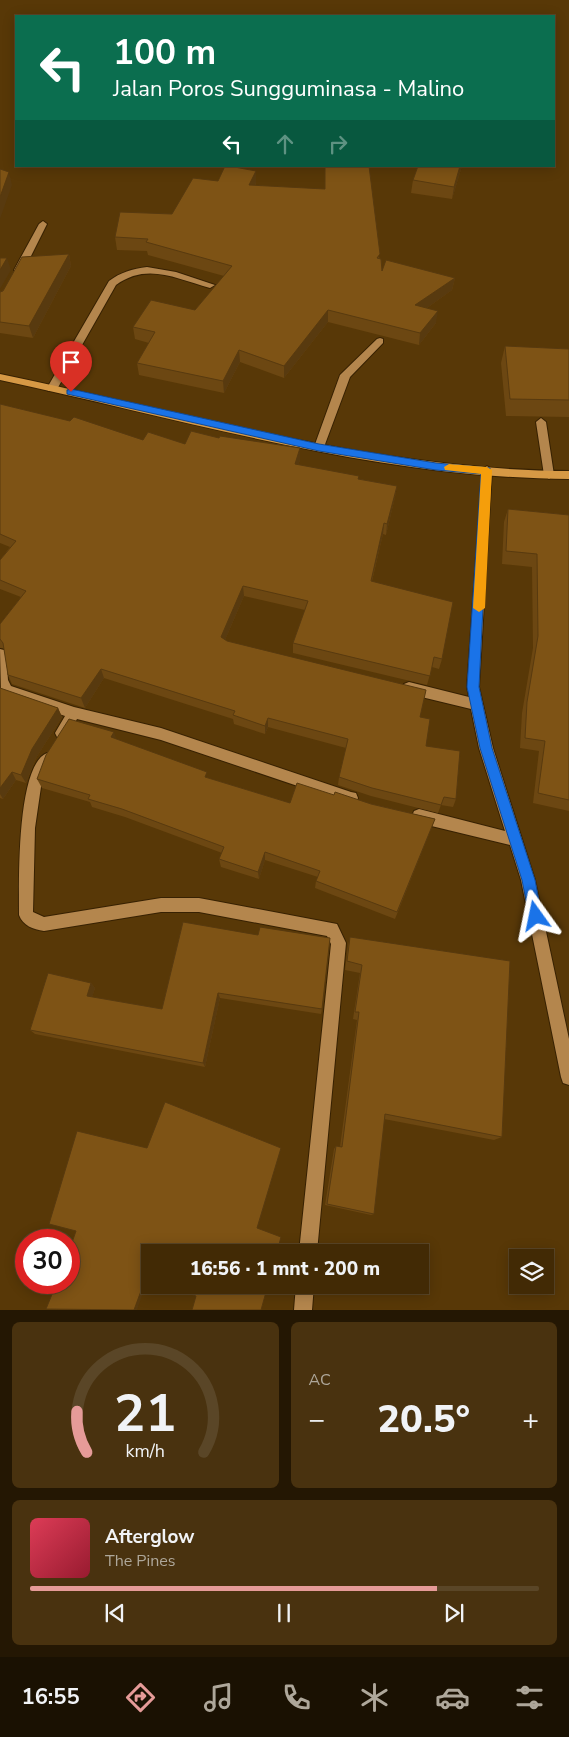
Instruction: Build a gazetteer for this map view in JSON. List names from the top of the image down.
{
  "page": {
    "turn": ["100 m", "Jalan Poros Sungguminasa - Malino"],
    "limit": "30",
    "trip": "16:56 · 1 mnt · 200 m",
    "tile": "AC",
    "heat": ["−", "20.5°", "+"],
    "song": ["Afterglow", "The Pines"],
    "tabs": "16:55",
    "gauge": ["21", "km/h"]
  }
}
